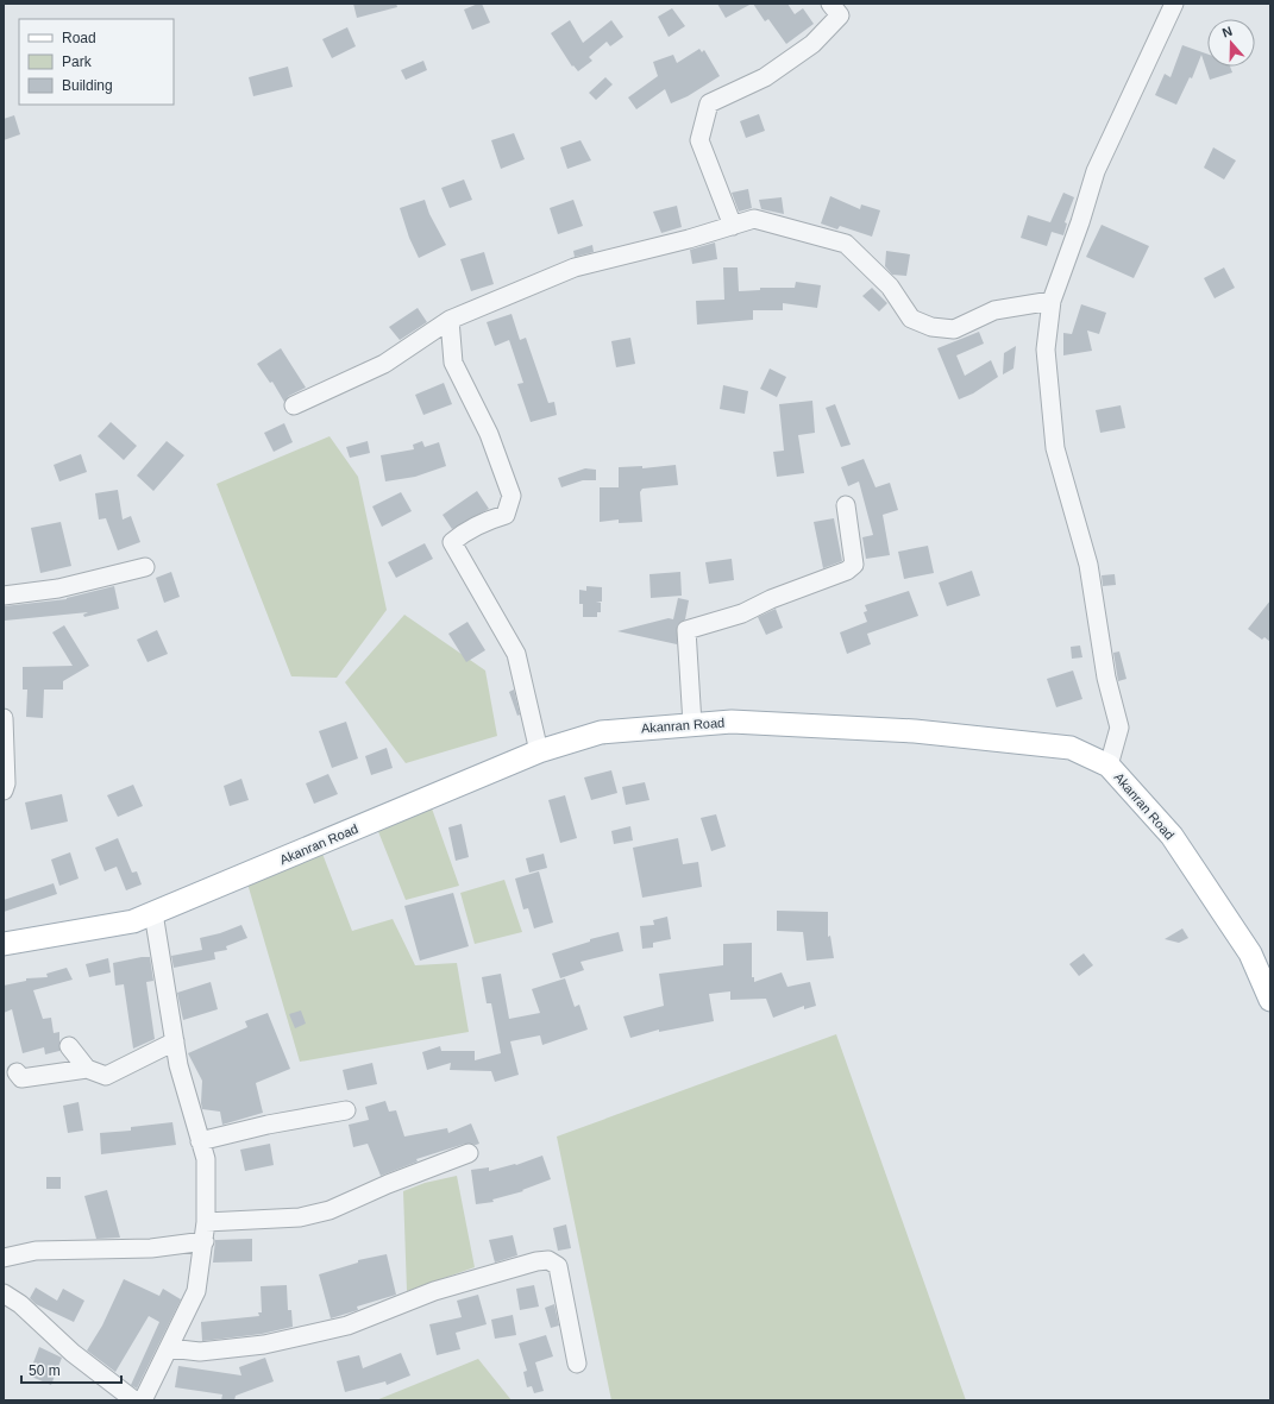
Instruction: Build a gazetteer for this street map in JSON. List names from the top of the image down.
{
  "streets": {
    "main road": ["Akanran Road"]
  },
  "legend": ["Road", "Park", "Building"],
  "scale_bar": "50 m",
  "north": "top"
}
